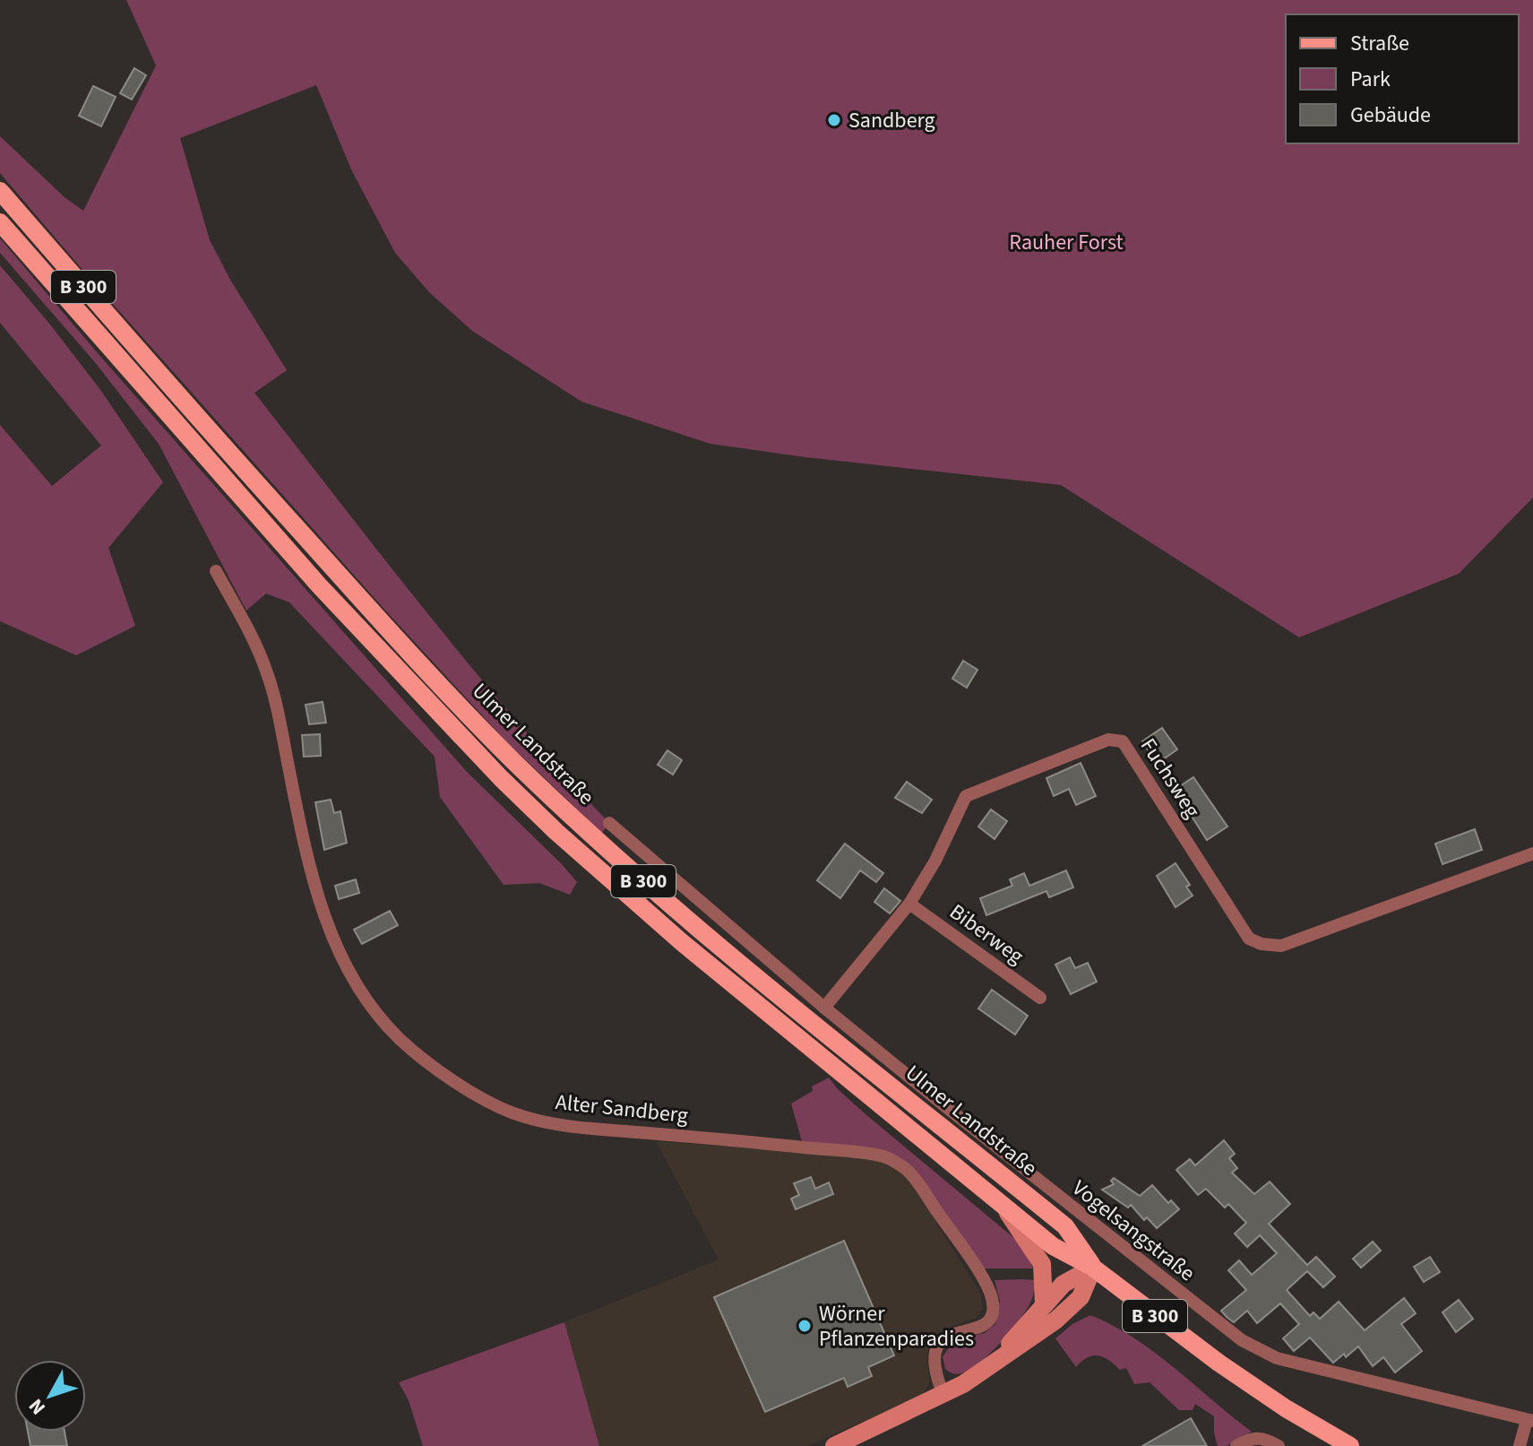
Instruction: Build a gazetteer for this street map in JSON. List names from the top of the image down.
{
  "streets": {
    "main road": ["B 300", "Ulmer Landstraße"],
    "street": [
      "Fuchsweg",
      "Biberweg",
      "Alter Sandberg",
      "Vogelsangstraße"
    ]
  },
  "crossings": [
    ["Fuchsweg", "Biberweg"],
    ["Fuchsweg", "Vogelsangstraße"]
  ],
  "parks": ["Rauher Forst"],
  "places": ["Sandberg", "Wörner Pflanzenparadies"],
  "legend": ["Straße", "Park", "Gebäude"],
  "north": "bottom left"
}
